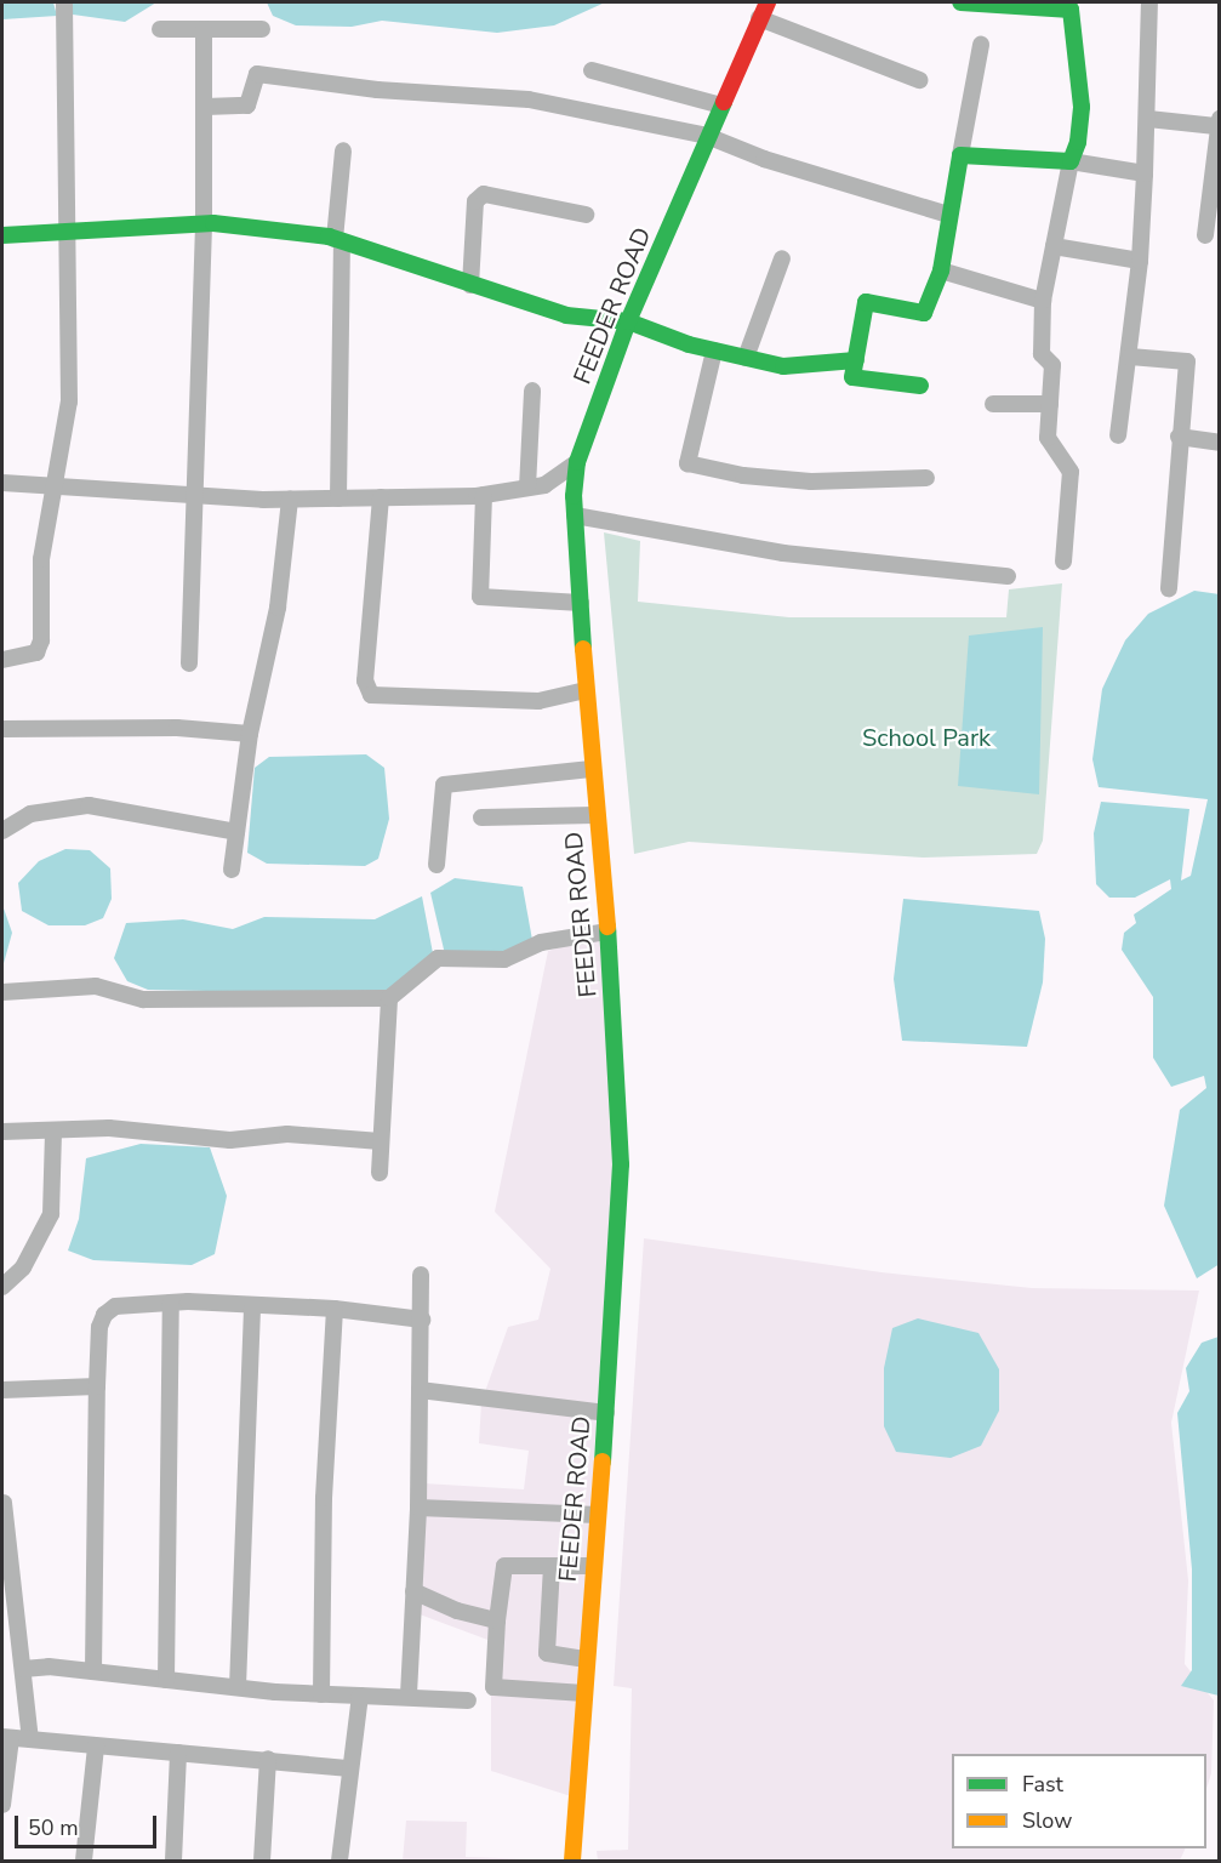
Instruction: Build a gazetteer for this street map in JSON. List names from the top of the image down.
{
  "streets": {
    "street": ["FEEDER ROAD"]
  },
  "parks": ["School Park"],
  "legend": ["Fast", "Slow"],
  "scale_bar": "50 m"
}
